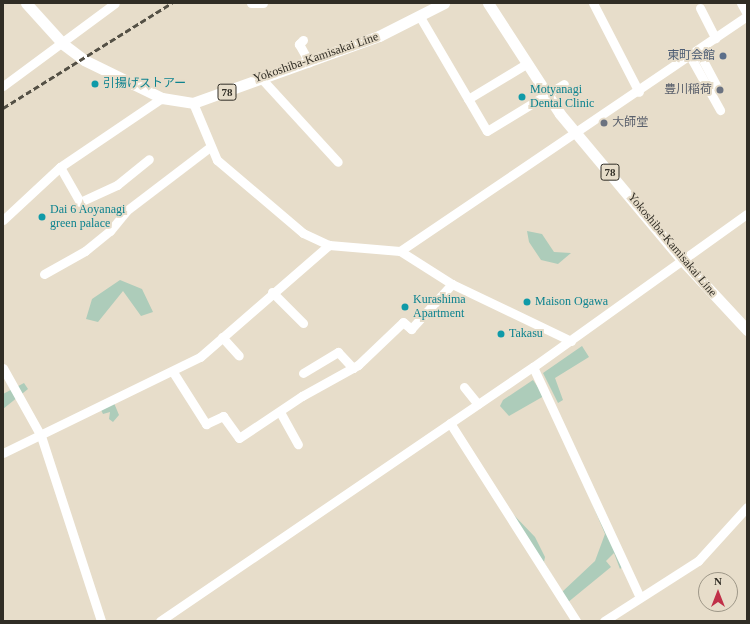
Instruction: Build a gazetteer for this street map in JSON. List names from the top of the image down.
{
  "streets": {
    "main road": ["Yokoshiba-Kamisakai Line", "78"]
  },
  "places": [
    "東町会館",
    "引揚げストアー",
    "豊川稲荷",
    "Motyanagi Dental Clinic",
    "大師堂",
    "Dai 6 Aoyanagi green palace",
    "Maison Ogawa",
    "Kurashima Apartment",
    "Takasu"
  ],
  "north": "top"
}
